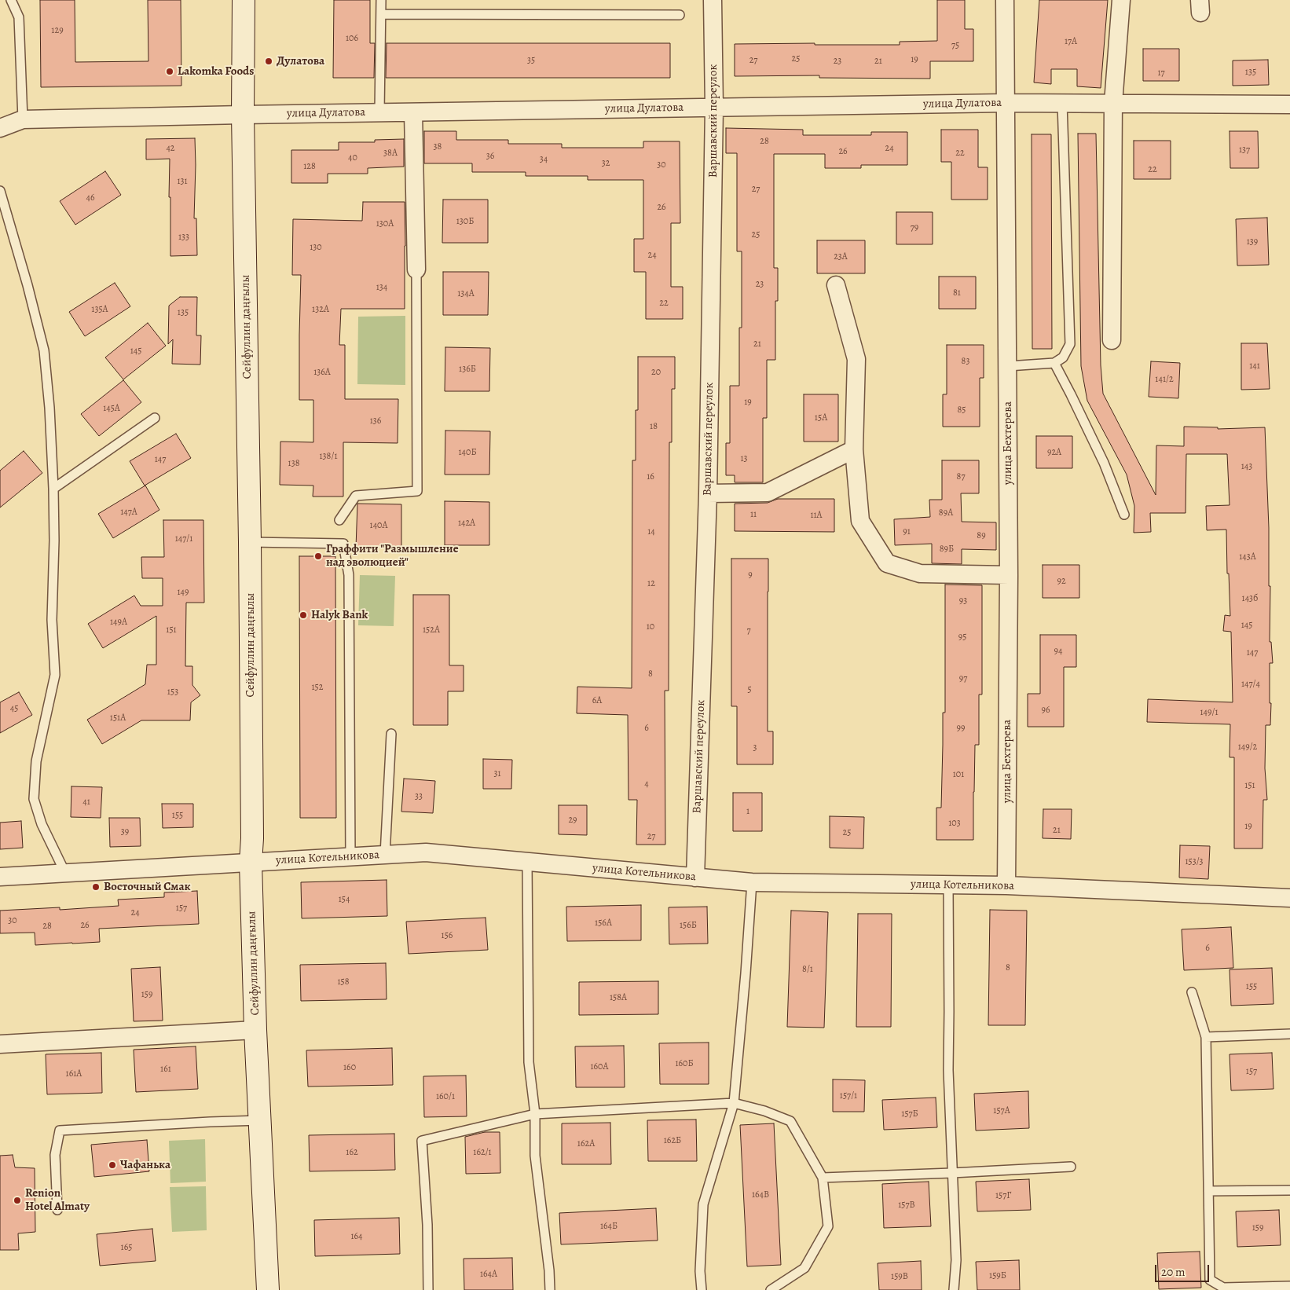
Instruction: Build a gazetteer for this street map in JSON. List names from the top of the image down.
{
  "streets": {
    "main road": ["Сейфуллин даңғылы"],
    "street": [
      "улица Дулатова",
      "Варшавский переулок",
      "улица Бехтерева",
      "улица Котельникова"
    ]
  },
  "crossings": [
    ["улица Дулатова", "Варшавский переулок"],
    ["улица Дулатова", "Сейфуллин даңғылы"],
    ["улица Дулатова", "улица Бехтерева"],
    ["Варшавский переулок", "улица Котельникова"],
    ["Сейфуллин даңғылы", "улица Котельникова"],
    ["улица Бехтерева", "улица Котельникова"]
  ],
  "places": [
    "Дулатова",
    "Lakomka Foods",
    "Граффити \"Размышление над эволюцией\"",
    "Halyk Bank",
    "Восточный Смак",
    "Чафанька",
    "Renion Hotel Almaty"
  ],
  "house_numbers": [
    "129",
    "106",
    "17А",
    "75",
    "25",
    "19",
    "35",
    "27",
    "23",
    "21",
    "135",
    "17",
    "28",
    "38",
    "42",
    "24",
    "137",
    "26",
    "38А",
    "22",
    "36",
    "40",
    "34",
    "32",
    "30",
    "128",
    "22",
    "131",
    "27",
    "46",
    "26",
    "130Б",
    "130А",
    "79",
    "25",
    "133",
    "139",
    "130",
    "24",
    "23А",
    "23",
    "134",
    "81",
    "134А",
    "22",
    "135А",
    "132А",
    "135",
    "21",
    "145",
    "83",
    "141",
    "136Б",
    "136А",
    "20",
    "141/2",
    "19",
    "145А",
    "85",
    "15А",
    "136",
    "18",
    "140Б",
    "92А",
    "138/1",
    "13",
    "147",
    "138",
    "143",
    "16",
    "87",
    "147А",
    "89А",
    "11",
    "11А",
    "142А",
    "140А",
    "14",
    "91",
    "89",
    "147/1",
    "89Б",
    "143А",
    "9",
    "92",
    "12",
    "149",
    "143б",
    "93",
    "149А",
    "145",
    "10",
    "151",
    "152А",
    "7",
    "95",
    "94",
    "147",
    "8",
    "97",
    "147/4",
    "152",
    "5",
    "153",
    "6А",
    "45",
    "96",
    "149/1",
    "151А",
    "6",
    "99",
    "149/2",
    "3",
    "31",
    "101",
    "4",
    "151",
    "33",
    "41",
    "1",
    "155",
    "29",
    "103",
    "19",
    "21",
    "39",
    "25",
    "27",
    "153/3",
    "154",
    "157",
    "24",
    "30",
    "156А",
    "26",
    "156Б",
    "28",
    "156",
    "6",
    "8",
    "8/1",
    "158",
    "155",
    "159",
    "158А",
    "160Б",
    "160А",
    "160",
    "161",
    "157",
    "161А",
    "157/1",
    "160/1",
    "157А",
    "157Б",
    "162Б",
    "162А",
    "162",
    "162/1",
    "164В",
    "157Г",
    "157В",
    "164Б",
    "159",
    "164",
    "165",
    "164А",
    "159Б",
    "159В"
  ],
  "scale_bar": "20 m"
}
